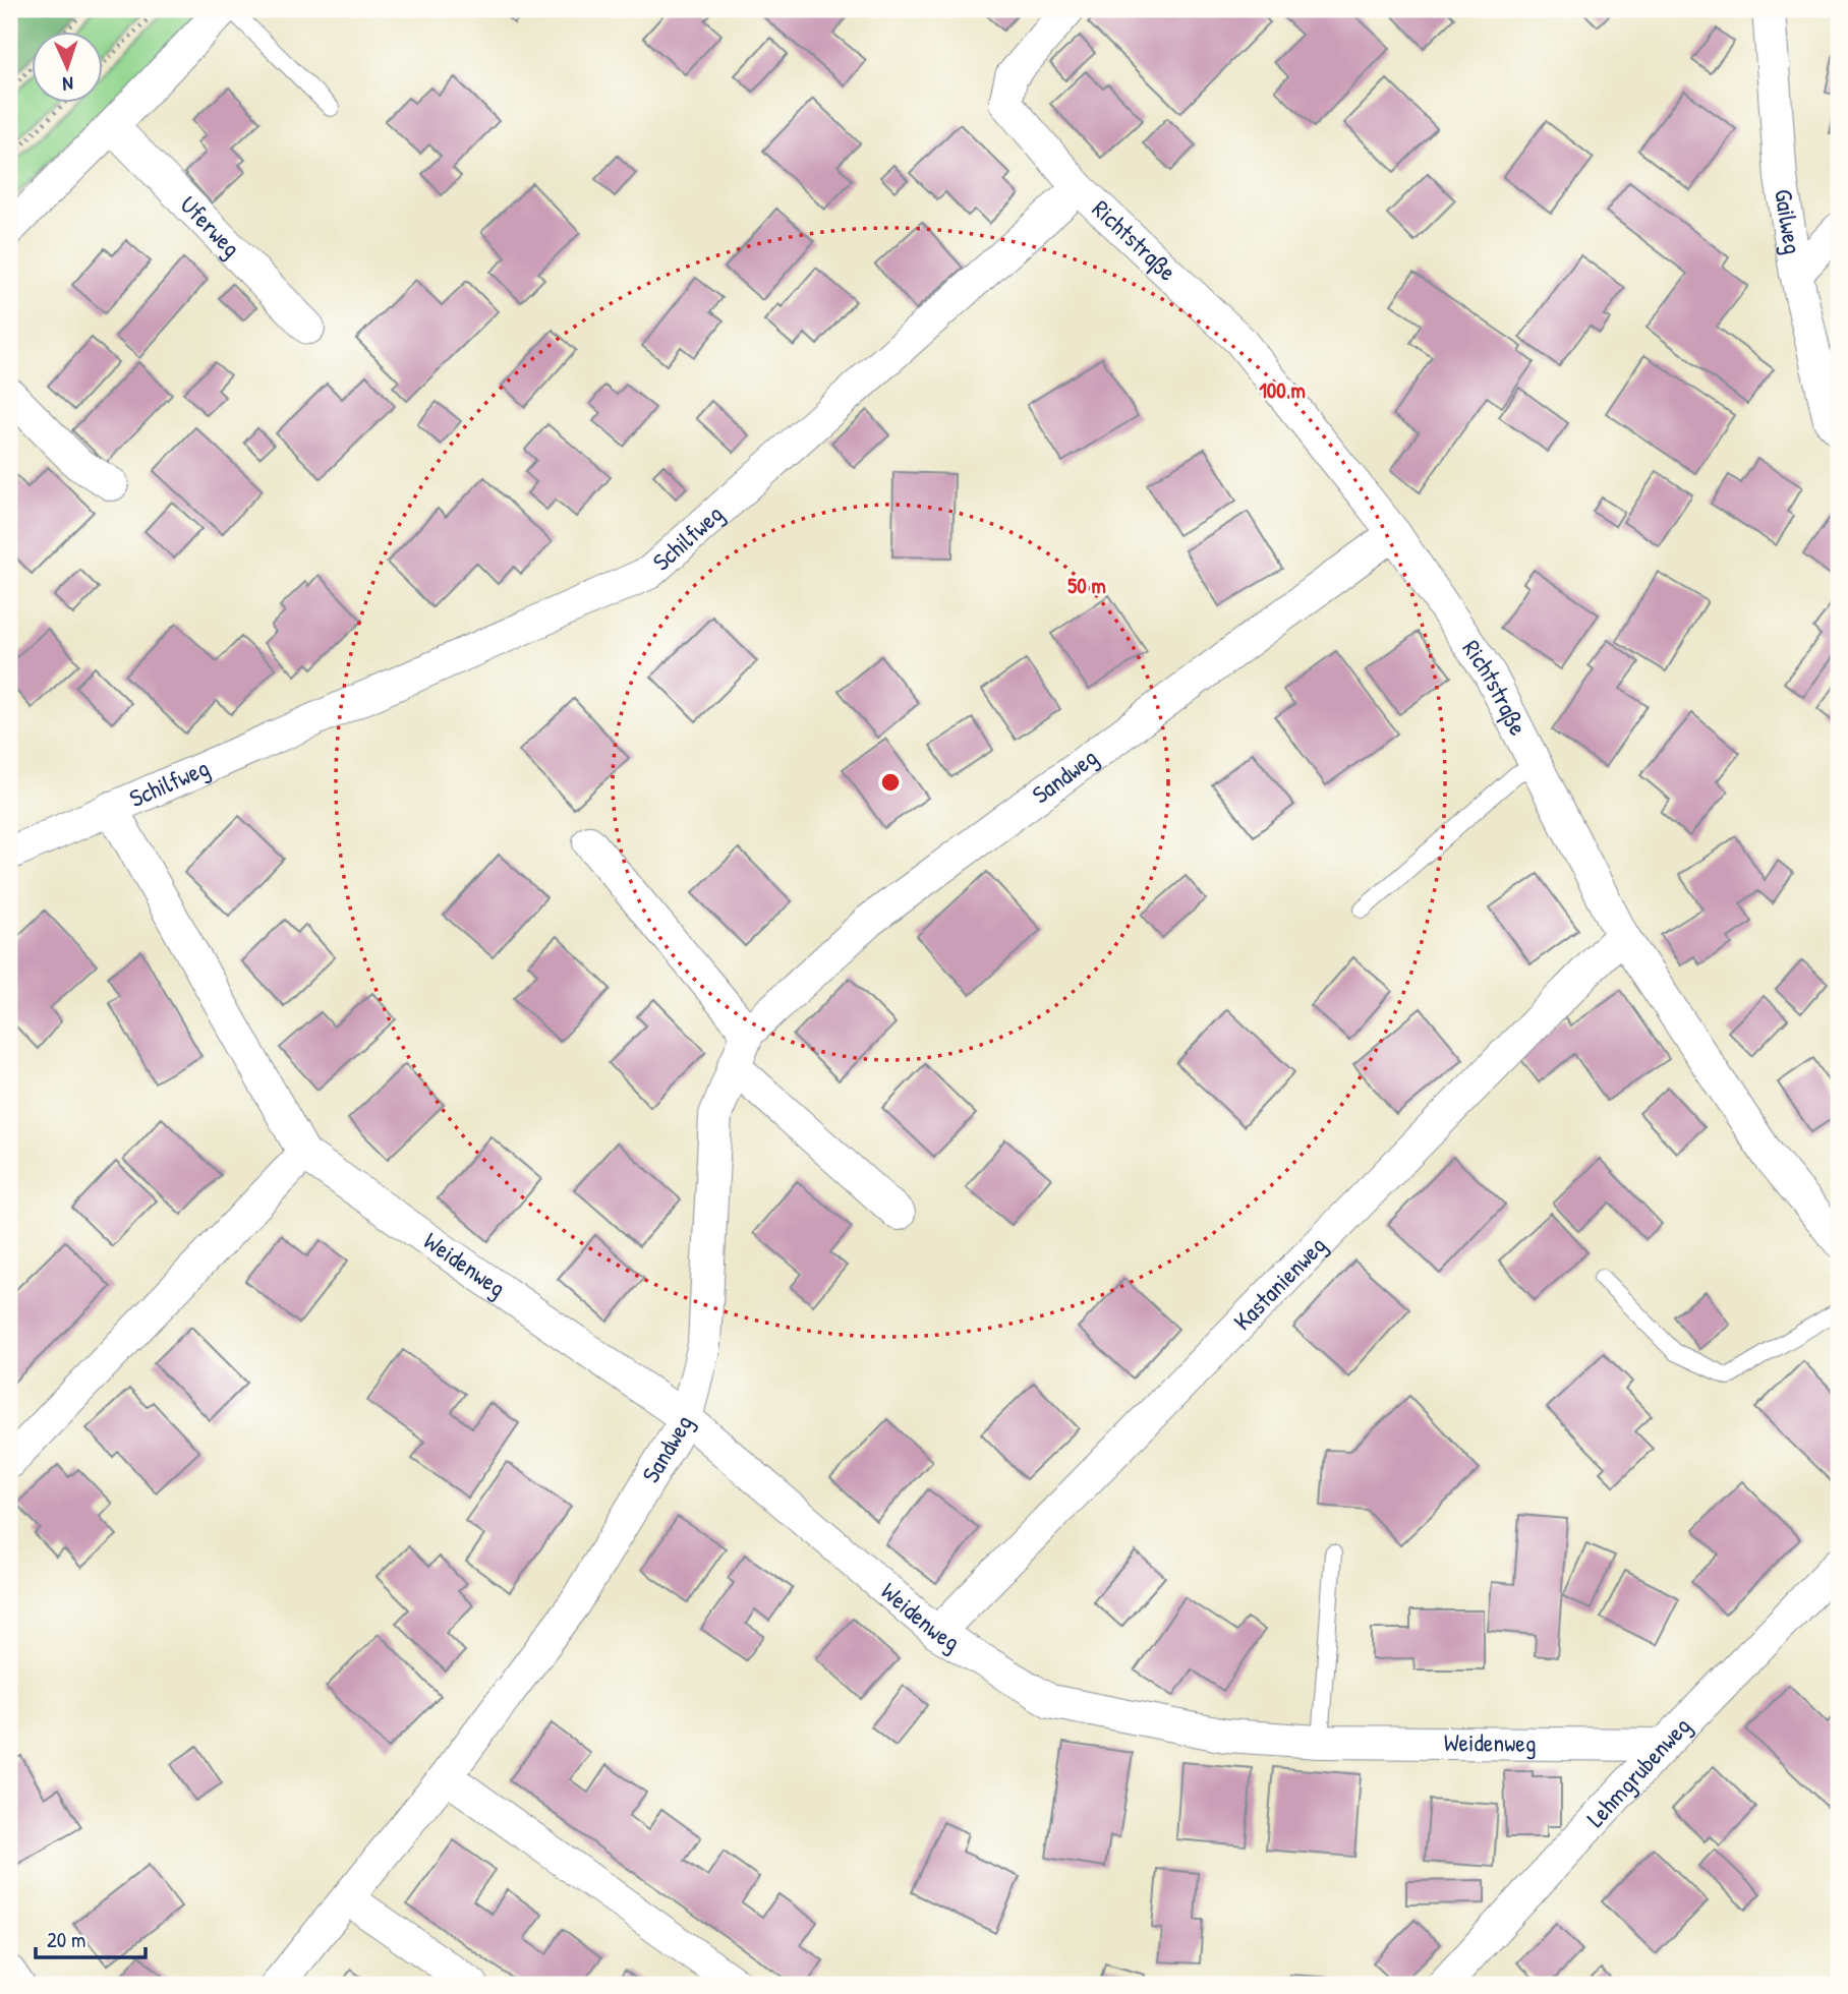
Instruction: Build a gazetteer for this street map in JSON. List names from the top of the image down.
{
  "streets": {
    "street": [
      "Gailweg",
      "Uferweg",
      "Richtstraße",
      "Schilfweg",
      "Sandweg",
      "Weidenweg",
      "Kastanienweg",
      "Lehmgrubenweg"
    ]
  },
  "crossings": [
    ["Richtstraße", "Schilfweg"],
    ["Richtstraße", "Sandweg"],
    ["Richtstraße", "Kastanienweg"],
    ["Schilfweg", "Weidenweg"],
    ["Sandweg", "Weidenweg"],
    ["Weidenweg", "Kastanienweg"],
    ["Weidenweg", "Lehmgrubenweg"]
  ],
  "scale_bar": "20 m",
  "north": "bottom",
  "rings": ["100 m", "50 m"]
}
